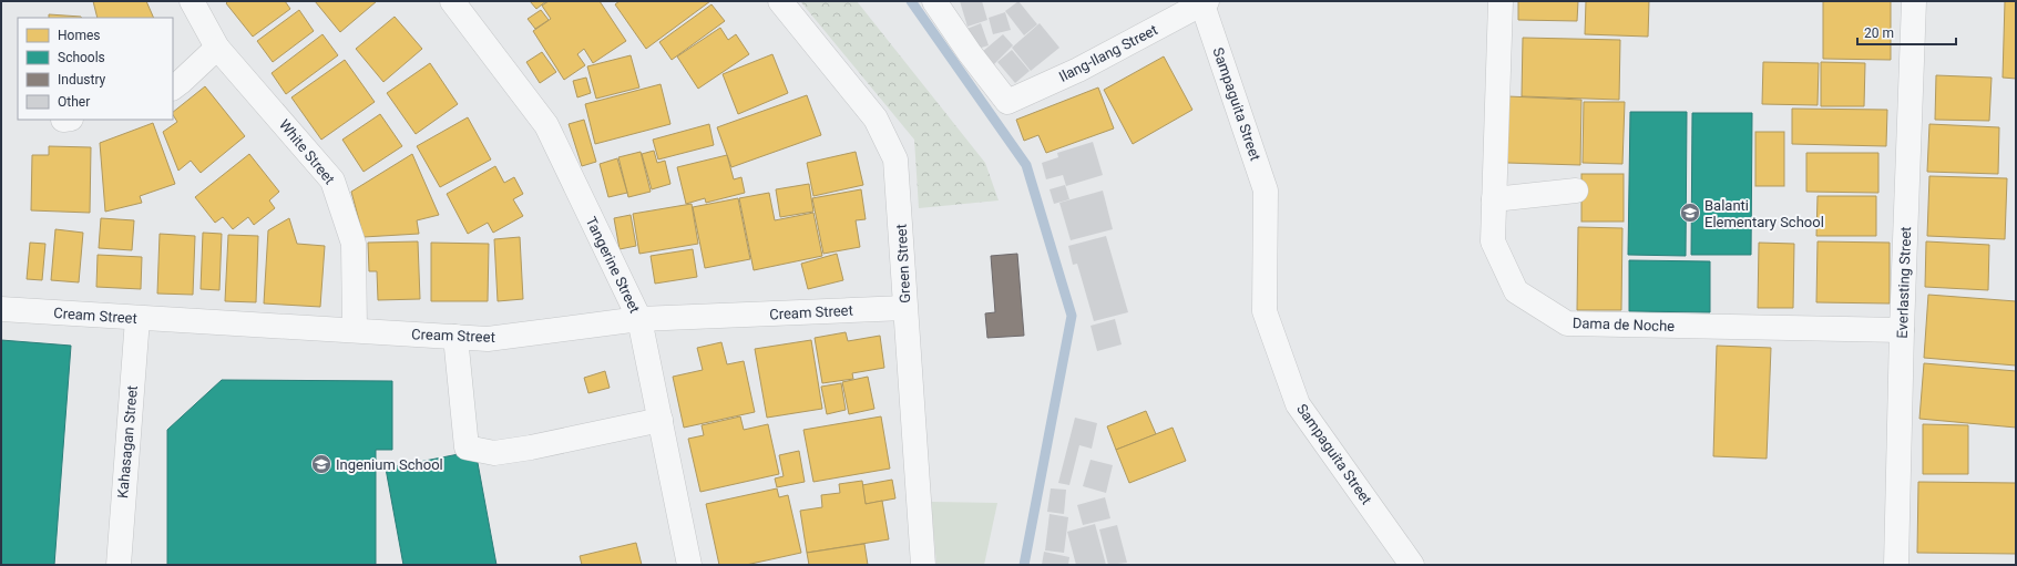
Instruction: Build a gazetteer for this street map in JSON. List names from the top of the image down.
{
  "streets": {
    "street": [
      "Ilang-Ilang Street",
      "Sampaguita Street",
      "White Street",
      "Green Street",
      "Tangerine Street",
      "Everlasting Street",
      "Cream Street",
      "Dama de Noche",
      "Kahasagan Street"
    ]
  },
  "crossings": [
    ["Ilang-Ilang Street", "Sampaguita Street"],
    ["White Street", "Cream Street"],
    ["Green Street", "Cream Street"],
    ["Tangerine Street", "Cream Street"],
    ["Everlasting Street", "Dama de Noche"],
    ["Cream Street", "Kahasagan Street"]
  ],
  "places": {
    "school or university": ["Balanti Elementary School", "Ingenium School"]
  },
  "legend": [
    "Homes",
    "Schools",
    "Industry",
    "Other"
  ],
  "scale_bar": "20 m"
}
